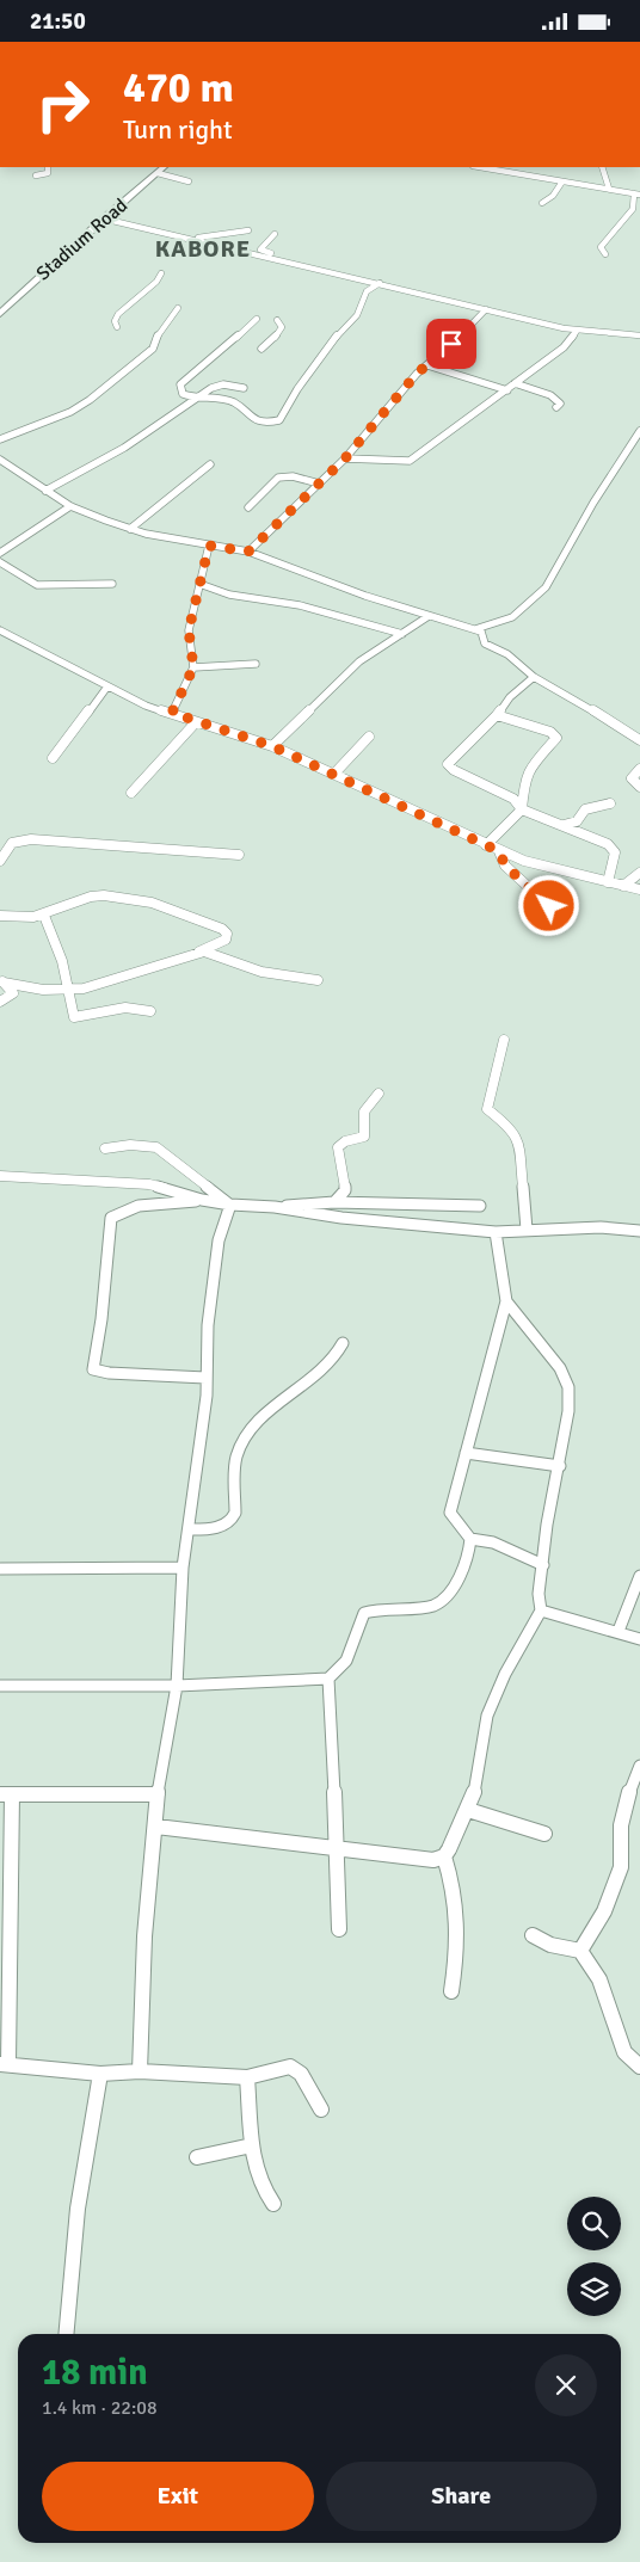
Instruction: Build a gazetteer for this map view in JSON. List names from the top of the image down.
{
  "streets": {
    "main road": ["Stadium Road"]
  },
  "districts": ["KABORE"],
  "page": {
    "status": "21:50",
    "turn": ["470 m", "Turn right"],
    "heading": ["18 min", "1.4 km · 22:08"],
    "buttons": ["Exit", "Share"]
  }
}
